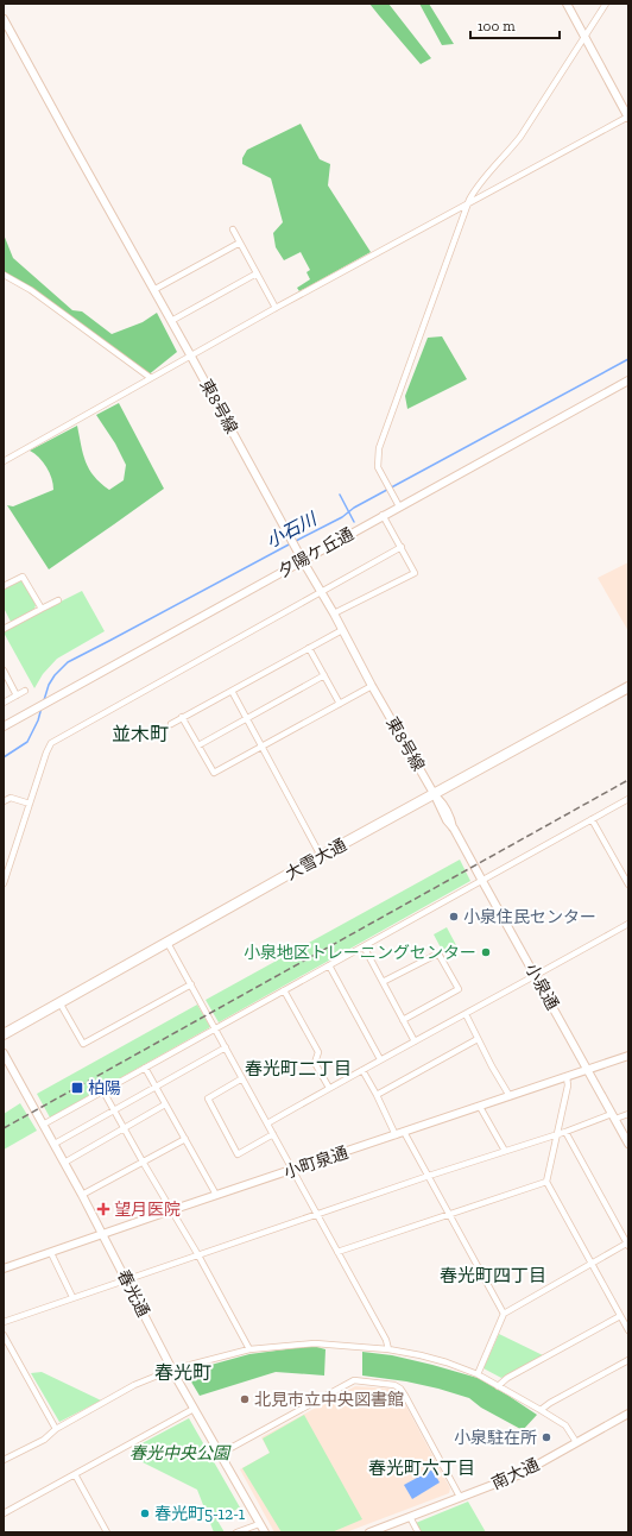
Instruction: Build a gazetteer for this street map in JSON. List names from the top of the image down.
{
  "streets": {
    "highway": ["大雪大通"],
    "street": [
      "東8号線",
      "夕陽ケ丘通",
      "小泉通",
      "小町泉通",
      "春光通",
      "南大通"
    ]
  },
  "crossings": [
    ["東8号線", "夕陽ケ丘通"],
    ["東8号線", "大雪大通"],
    ["東8号線", "小泉通"],
    ["大雪大通", "小泉通"],
    ["小泉通", "小町泉通"],
    ["小町泉通", "春光通"]
  ],
  "districts": [
    "並木町",
    "春光町二丁目",
    "春光町四丁目",
    "春光町",
    "春光町六丁目"
  ],
  "water": ["小石川"],
  "parks": ["春光中央公園"],
  "places": {
    "other": [
      "小泉住民センター",
      "小泉地区トレーニングセンター",
      "北見市立中央図書館",
      "小泉駐在所",
      "春光町5-12-1"
    ],
    "transit": ["柏陽"],
    "health": ["望月医院"]
  },
  "scale_bar": "100 m"
}
